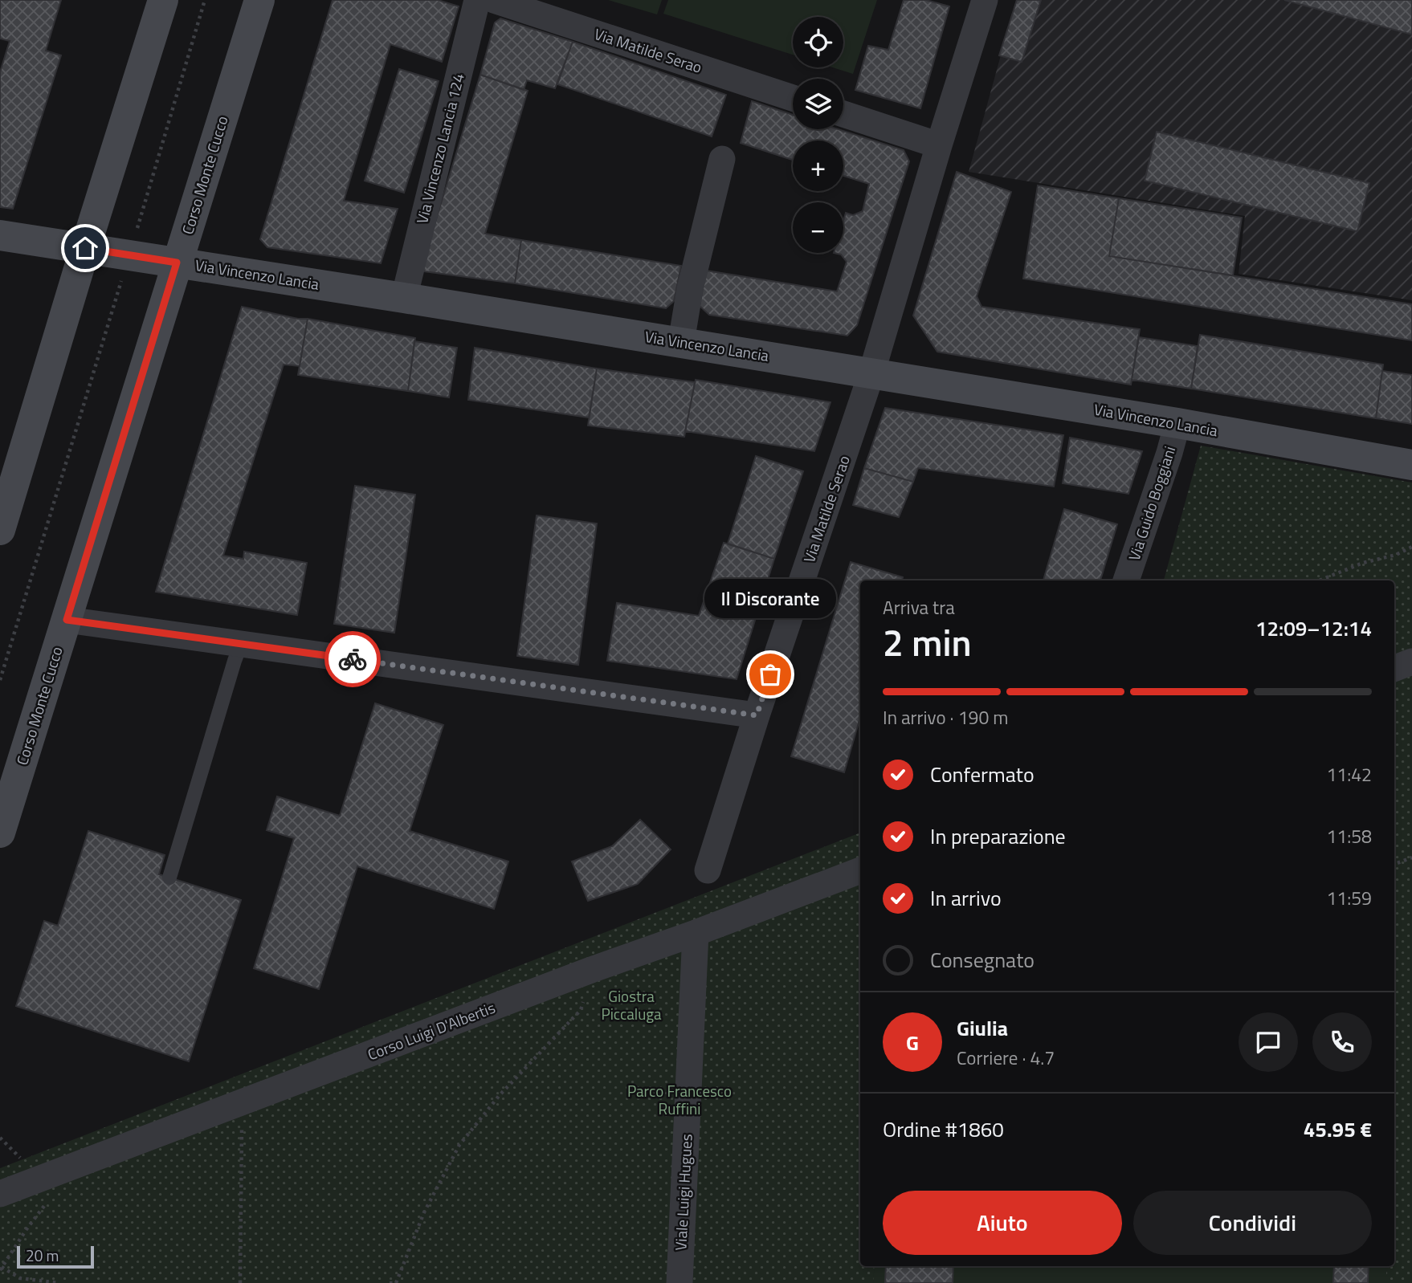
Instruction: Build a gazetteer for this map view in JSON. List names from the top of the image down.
{
  "streets": {
    "street": [
      "Via Matilde Serao",
      "Via Vincenzo Lancia 124",
      "Corso Monte Cucco",
      "Via Vincenzo Lancia",
      "Via Guido Boggiani",
      "Corso Luigi D'Albertis",
      "Viale Luigi Hugues"
    ]
  },
  "crossings": [
    ["Via Matilde Serao", "Via Vincenzo Lancia"],
    ["Via Vincenzo Lancia 124", "Via Vincenzo Lancia"],
    ["Corso Monte Cucco", "Via Vincenzo Lancia"],
    ["Via Vincenzo Lancia", "Via Guido Boggiani"],
    ["Corso Luigi D'Albertis", "Viale Luigi Hugues"]
  ],
  "parks": ["Giostra Piccaluga", "Parco Francesco Ruffini"],
  "places": ["Il Discorante"],
  "scale_bar": "20 m",
  "page": {
    "map_buttons": ["+", "−"],
    "bubble": "Il Discorante",
    "heading": ["2 min", "Arriva tra", "12:09–12:14"],
    "panel": [
      "Giulia",
      "Corriere · 4.7",
      "Ordine #1860",
      "45.95 €"
    ],
    "bar": "In arrivo · 190 m",
    "list": [
      ["Confermato", "11:42"],
      ["In preparazione", "11:58"],
      ["In arrivo", "11:59"],
      "Consegnato"
    ],
    "round": "G",
    "buttons": ["Aiuto", "Condividi"],
    "scale": "20 m"
  }
}
